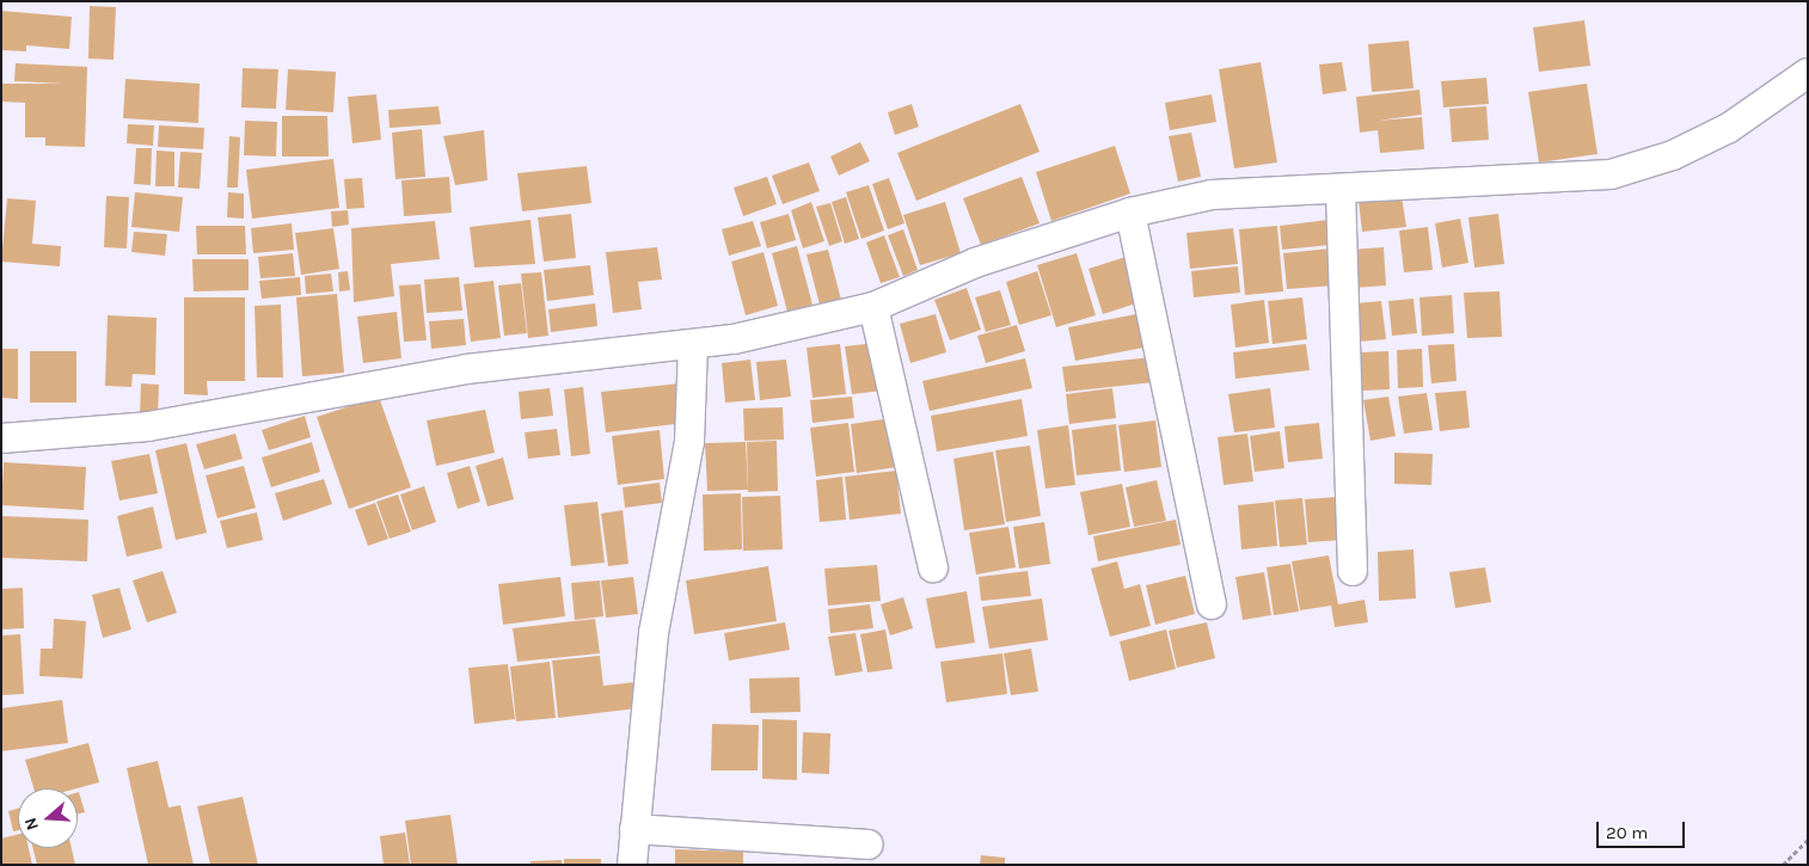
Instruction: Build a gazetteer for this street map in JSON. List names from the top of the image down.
{
  "scale_bar": "20 m",
  "north": "left"
}
